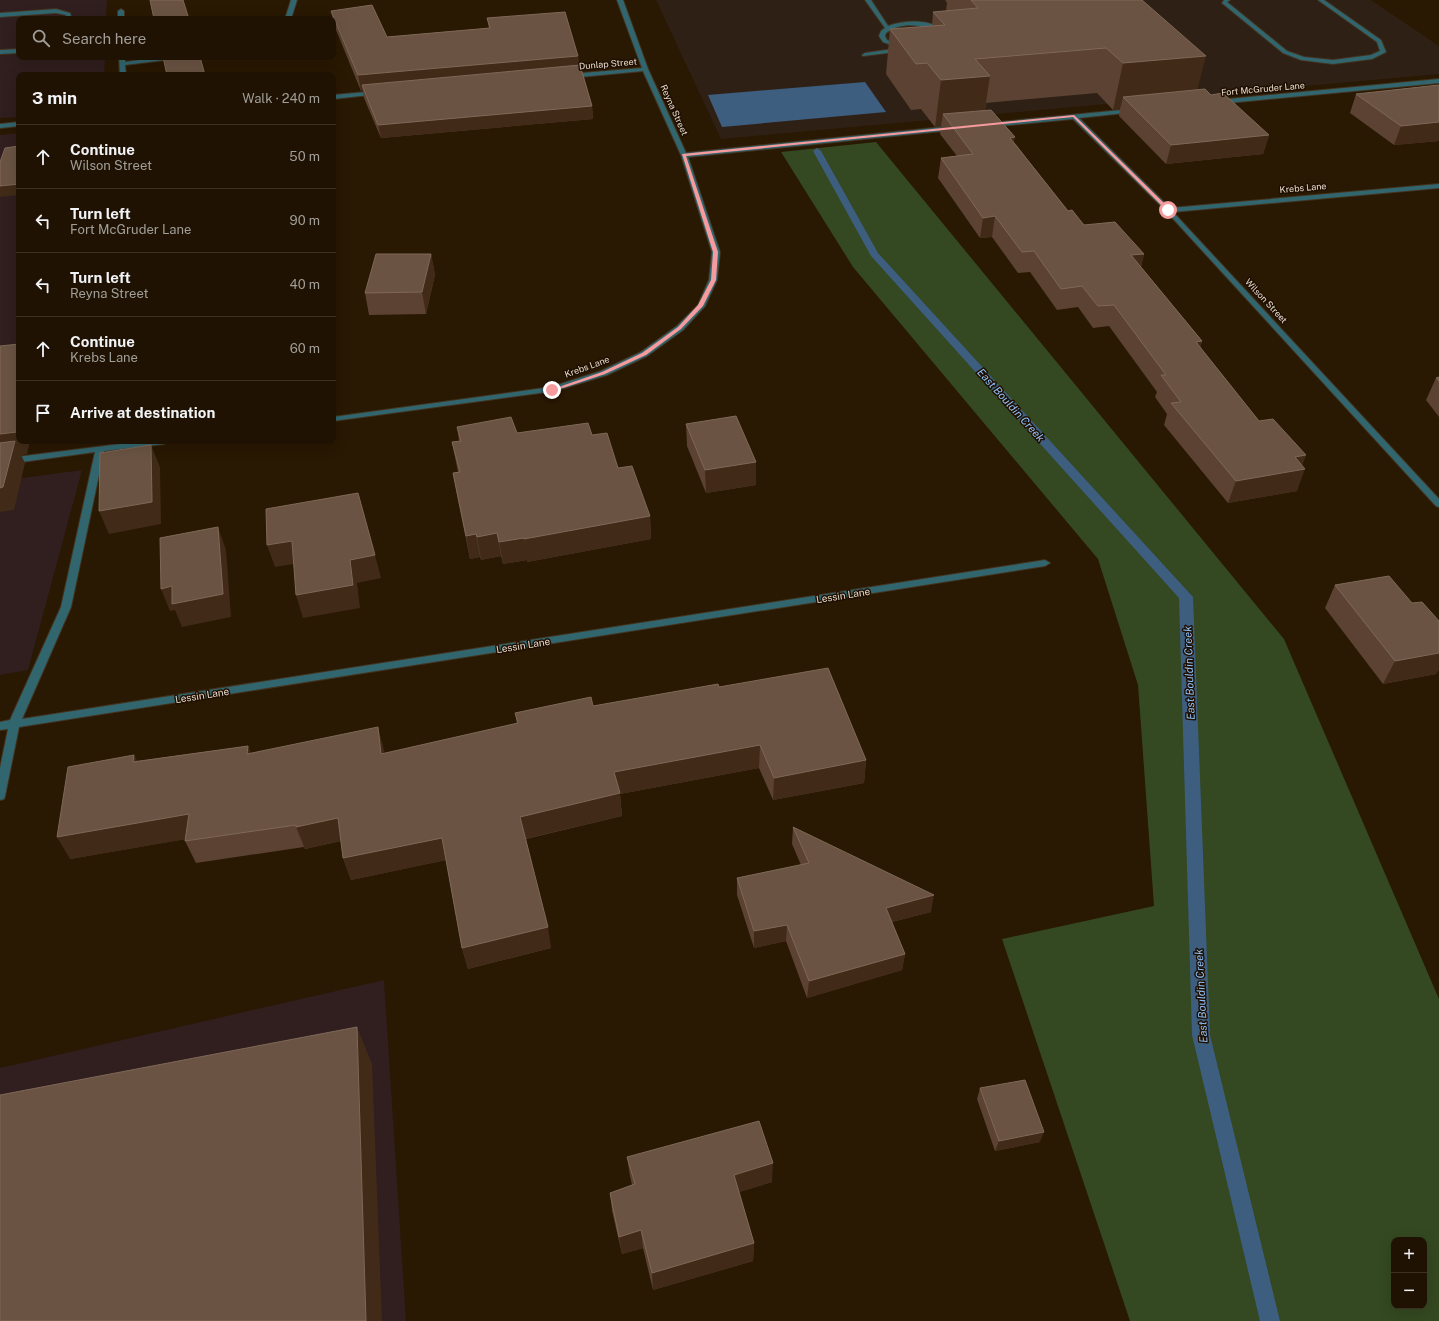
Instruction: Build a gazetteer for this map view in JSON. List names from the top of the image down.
{
  "streets": {
    "street": [
      "Dunlap Street",
      "Fort McGruder Lane",
      "Reyna Street",
      "Krebs Lane",
      "Wilson Street",
      "Lessin Lane"
    ]
  },
  "crossings": [
    ["Dunlap Street", "Reyna Street"],
    ["Reyna Street", "Krebs Lane"],
    ["Krebs Lane", "Wilson Street"]
  ],
  "water": ["East Bouldin Creek"],
  "page": {
    "search": "Search here",
    "heading": ["3 min", "Walk · 240 m"],
    "list": [
      ["Continue", "Wilson Street", "50 m"],
      ["Turn left", "Fort McGruder Lane", "90 m"],
      ["Turn left", "Reyna Street", "40 m"],
      ["Continue", "Krebs Lane", "60 m"],
      "Arrive at destination"
    ],
    "map_buttons": ["+", "−"]
  }
}
